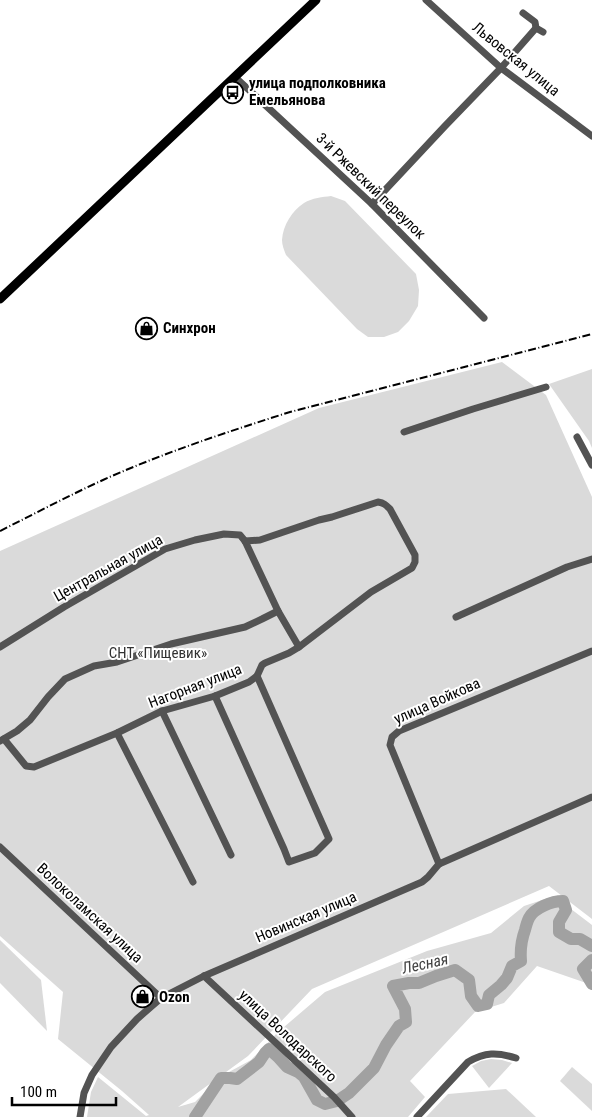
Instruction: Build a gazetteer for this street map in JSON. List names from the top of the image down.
{
  "streets": {
    "street": [
      "Львовская улица",
      "3-й Ржевский переулок",
      "Центральная улица",
      "Нагорная улица",
      "улица Войкова",
      "Волоколамская улица",
      "Новинская улица",
      "улица Володарского"
    ]
  },
  "crossings": [
    ["Центральная улица", "Нагорная улица"],
    ["улица Войкова", "Новинская улица"],
    ["Волоколамская улица", "Новинская улица"],
    ["Новинская улица", "улица Володарского"]
  ],
  "water": ["Лесная"],
  "parks": ["СНТ «Пищевик»"],
  "places": {
    "bus stop": ["улица подполковника Емельянова"],
    "shop": ["Синхрон", "Ozon"]
  },
  "scale_bar": "100 m"
}
